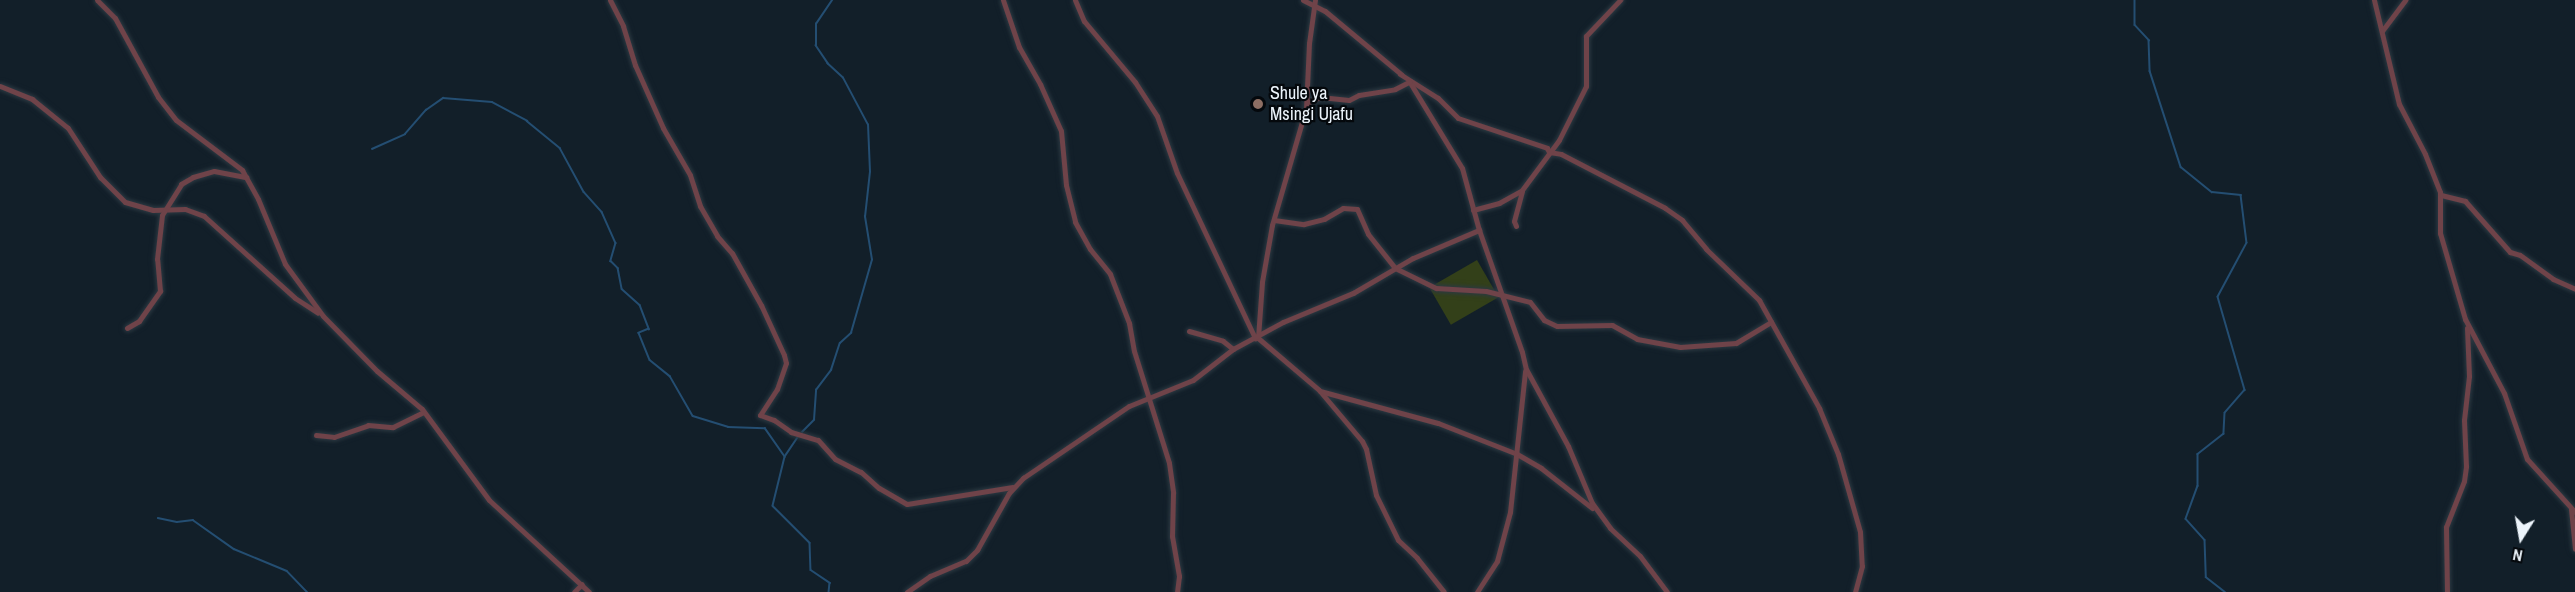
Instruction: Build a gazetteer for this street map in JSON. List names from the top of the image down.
{
  "places": ["Shule ya Msingi Ujafu"],
  "north": "bottom"
}
